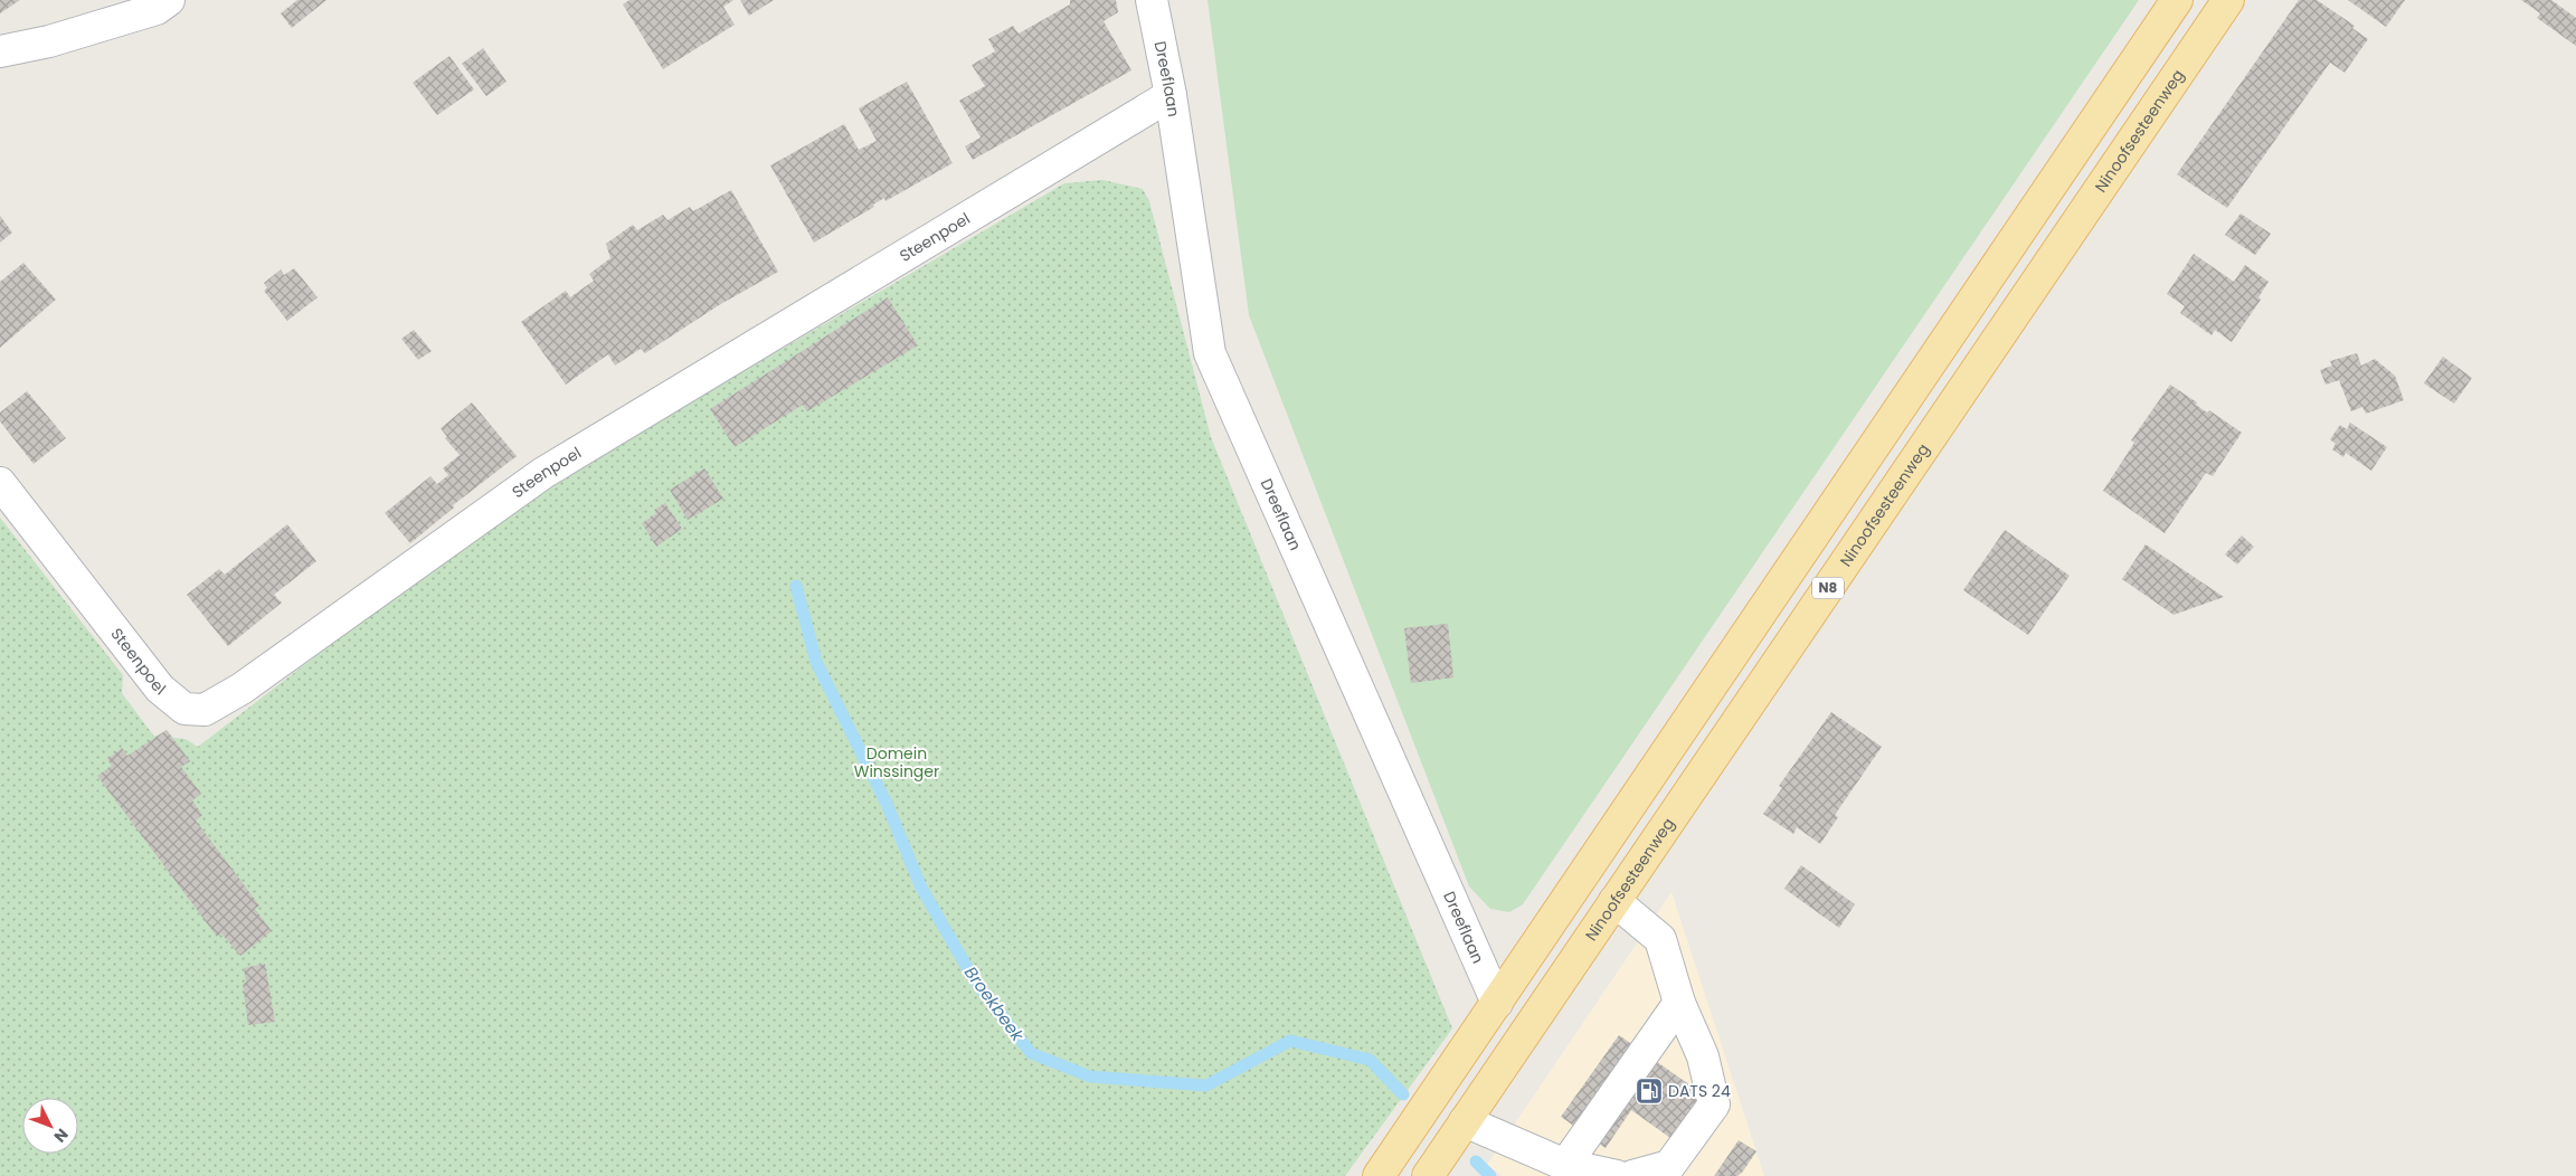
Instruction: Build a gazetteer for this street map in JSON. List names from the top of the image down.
{
  "streets": {
    "main road": ["Ninoofsesteenweg", "N8"],
    "street": ["Dreeflaan", "Steenpoel"]
  },
  "crossings": [
    ["Dreeflaan", "Steenpoel"],
    ["Dreeflaan", "N8"]
  ],
  "water": ["Broekbeek"],
  "parks": ["Domein Winssinger"],
  "places": {
    "fuel station": ["DATS 24"]
  },
  "north": "bottom right"
}
